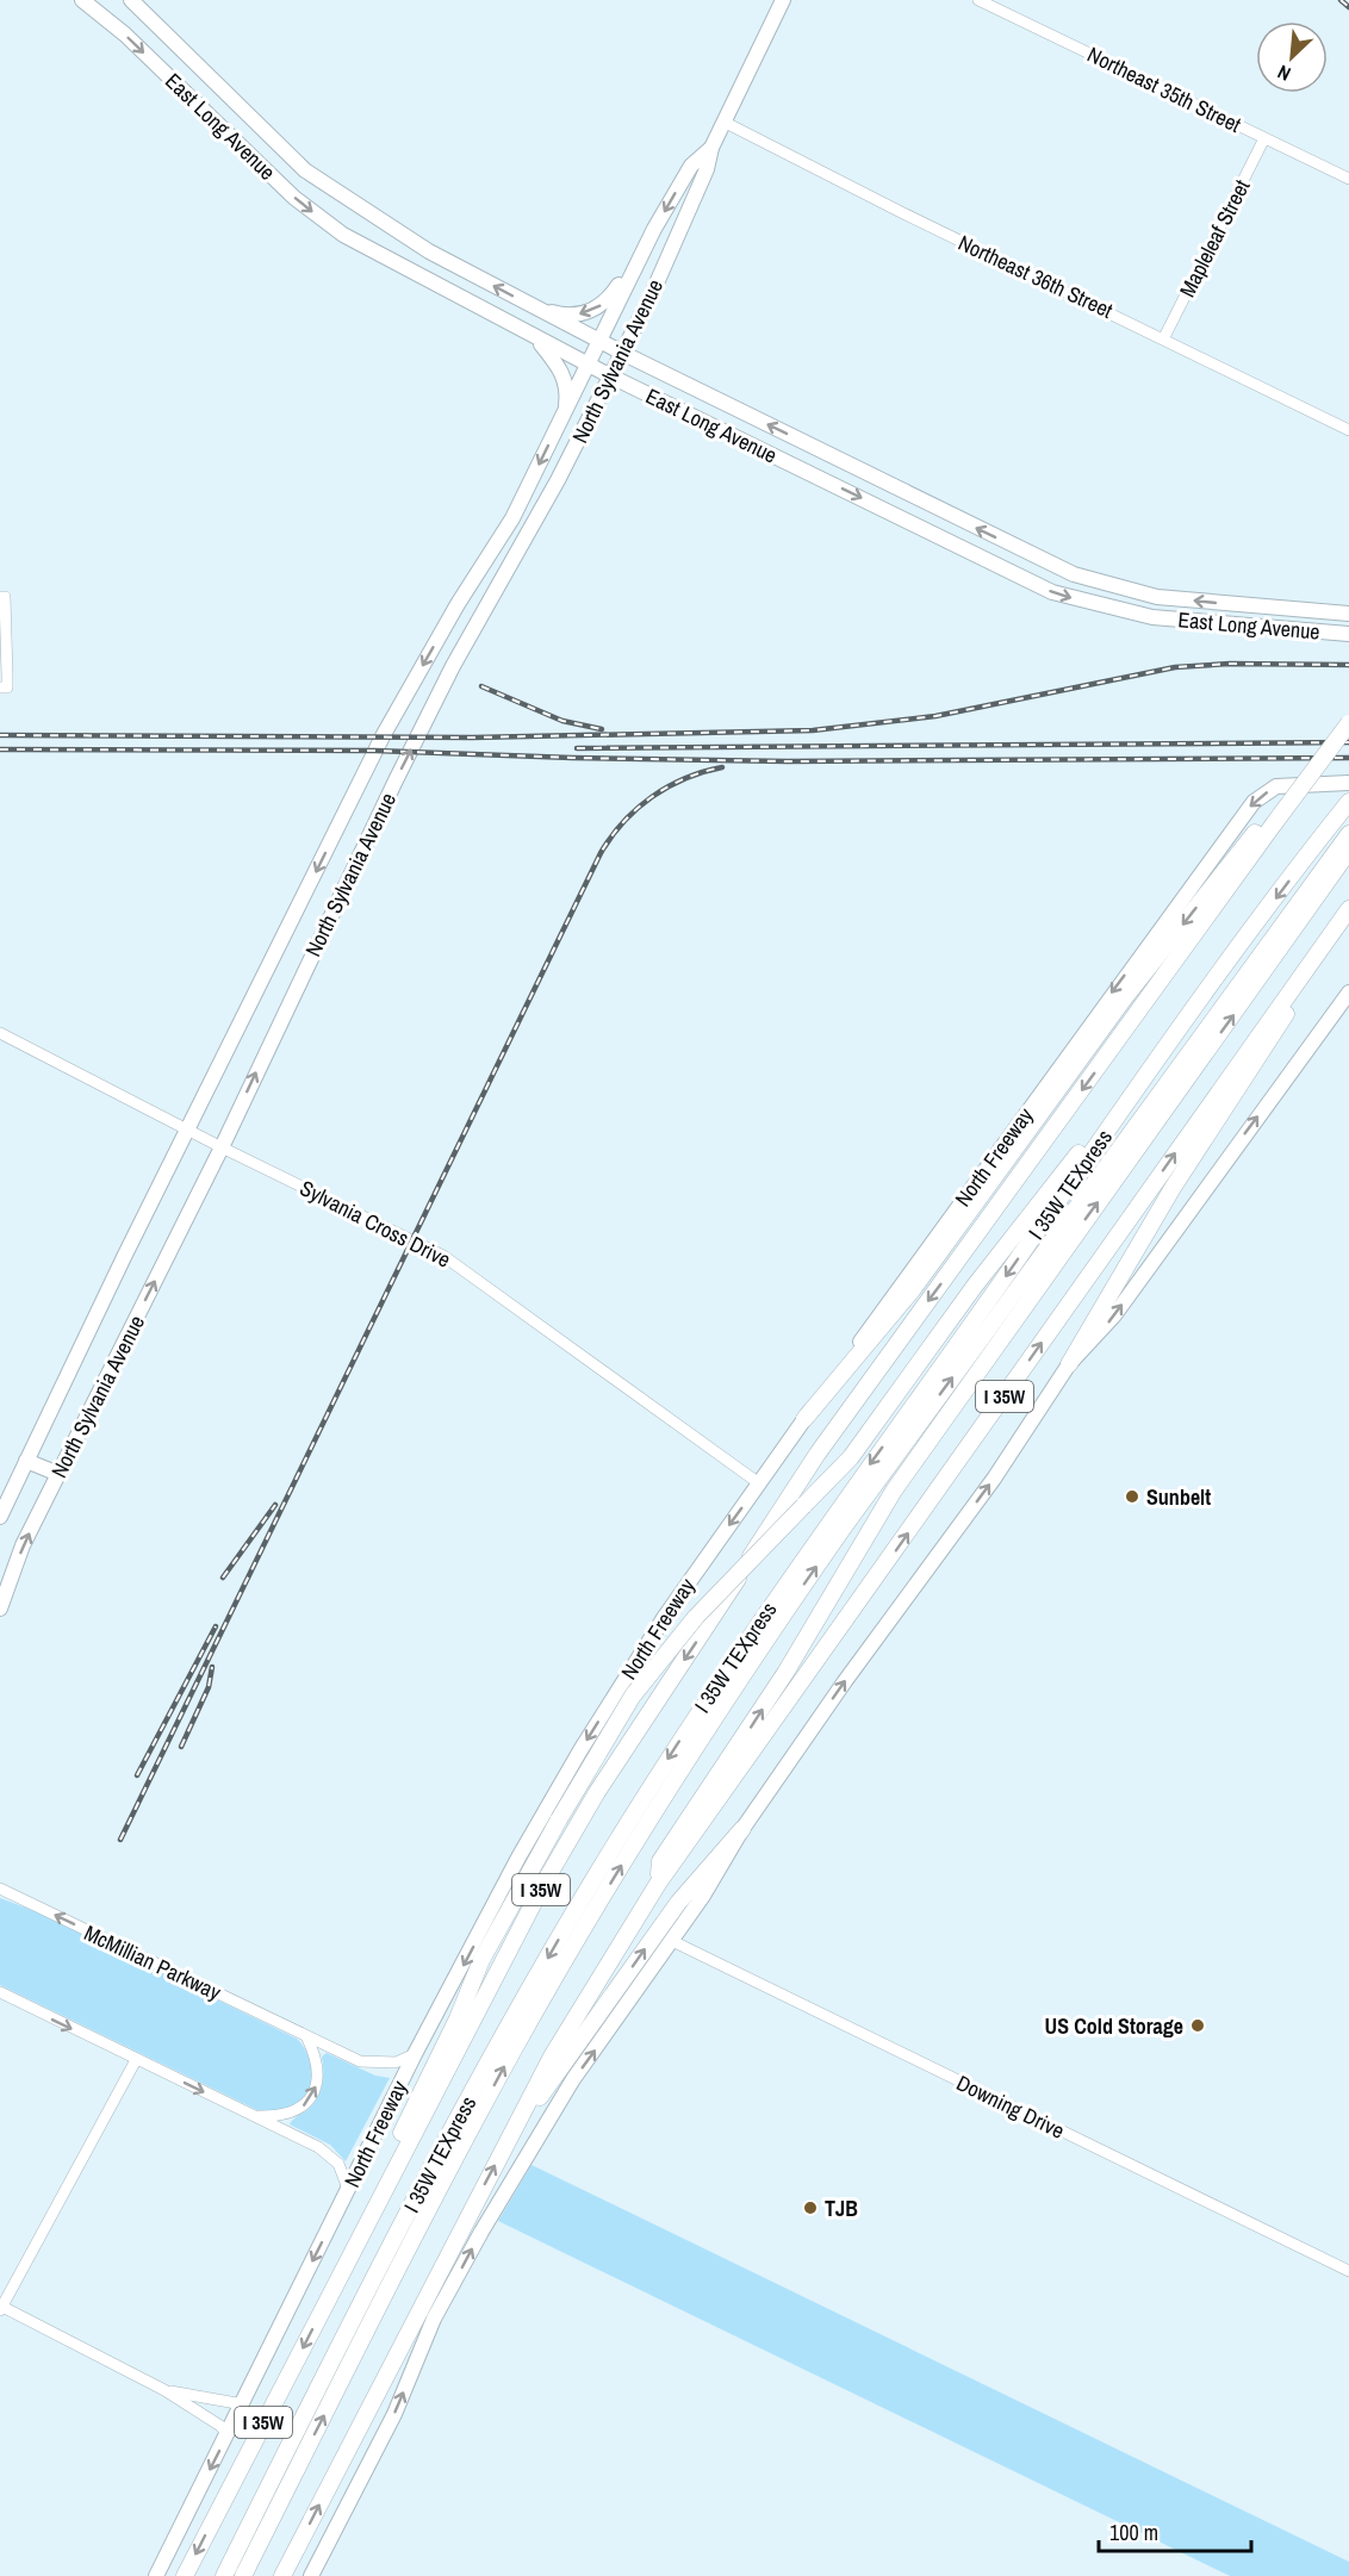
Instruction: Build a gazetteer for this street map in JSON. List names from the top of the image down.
{
  "streets": {
    "highway": ["North Freeway", "I 35W TEXpress", "I 35W"],
    "main road": ["East Long Avenue", "North Sylvania Avenue"],
    "street": [
      "Northeast 35th Street",
      "Mapleleaf Street",
      "Northeast 36th Street",
      "Sylvania Cross Drive",
      "McMillian Parkway",
      "Downing Drive"
    ]
  },
  "crossings": [
    ["Northeast 35th Street", "Mapleleaf Street"],
    ["East Long Avenue", "North Sylvania Avenue"],
    ["Mapleleaf Street", "Northeast 36th Street"],
    ["Northeast 36th Street", "North Sylvania Avenue"],
    ["North Sylvania Avenue", "Sylvania Cross Drive"],
    ["North Freeway", "Sylvania Cross Drive"],
    ["North Freeway", "McMillian Parkway"]
  ],
  "places": ["Sunbelt", "US Cold Storage", "TJB"],
  "scale_bar": "100 m",
  "north": "bottom left"
}
